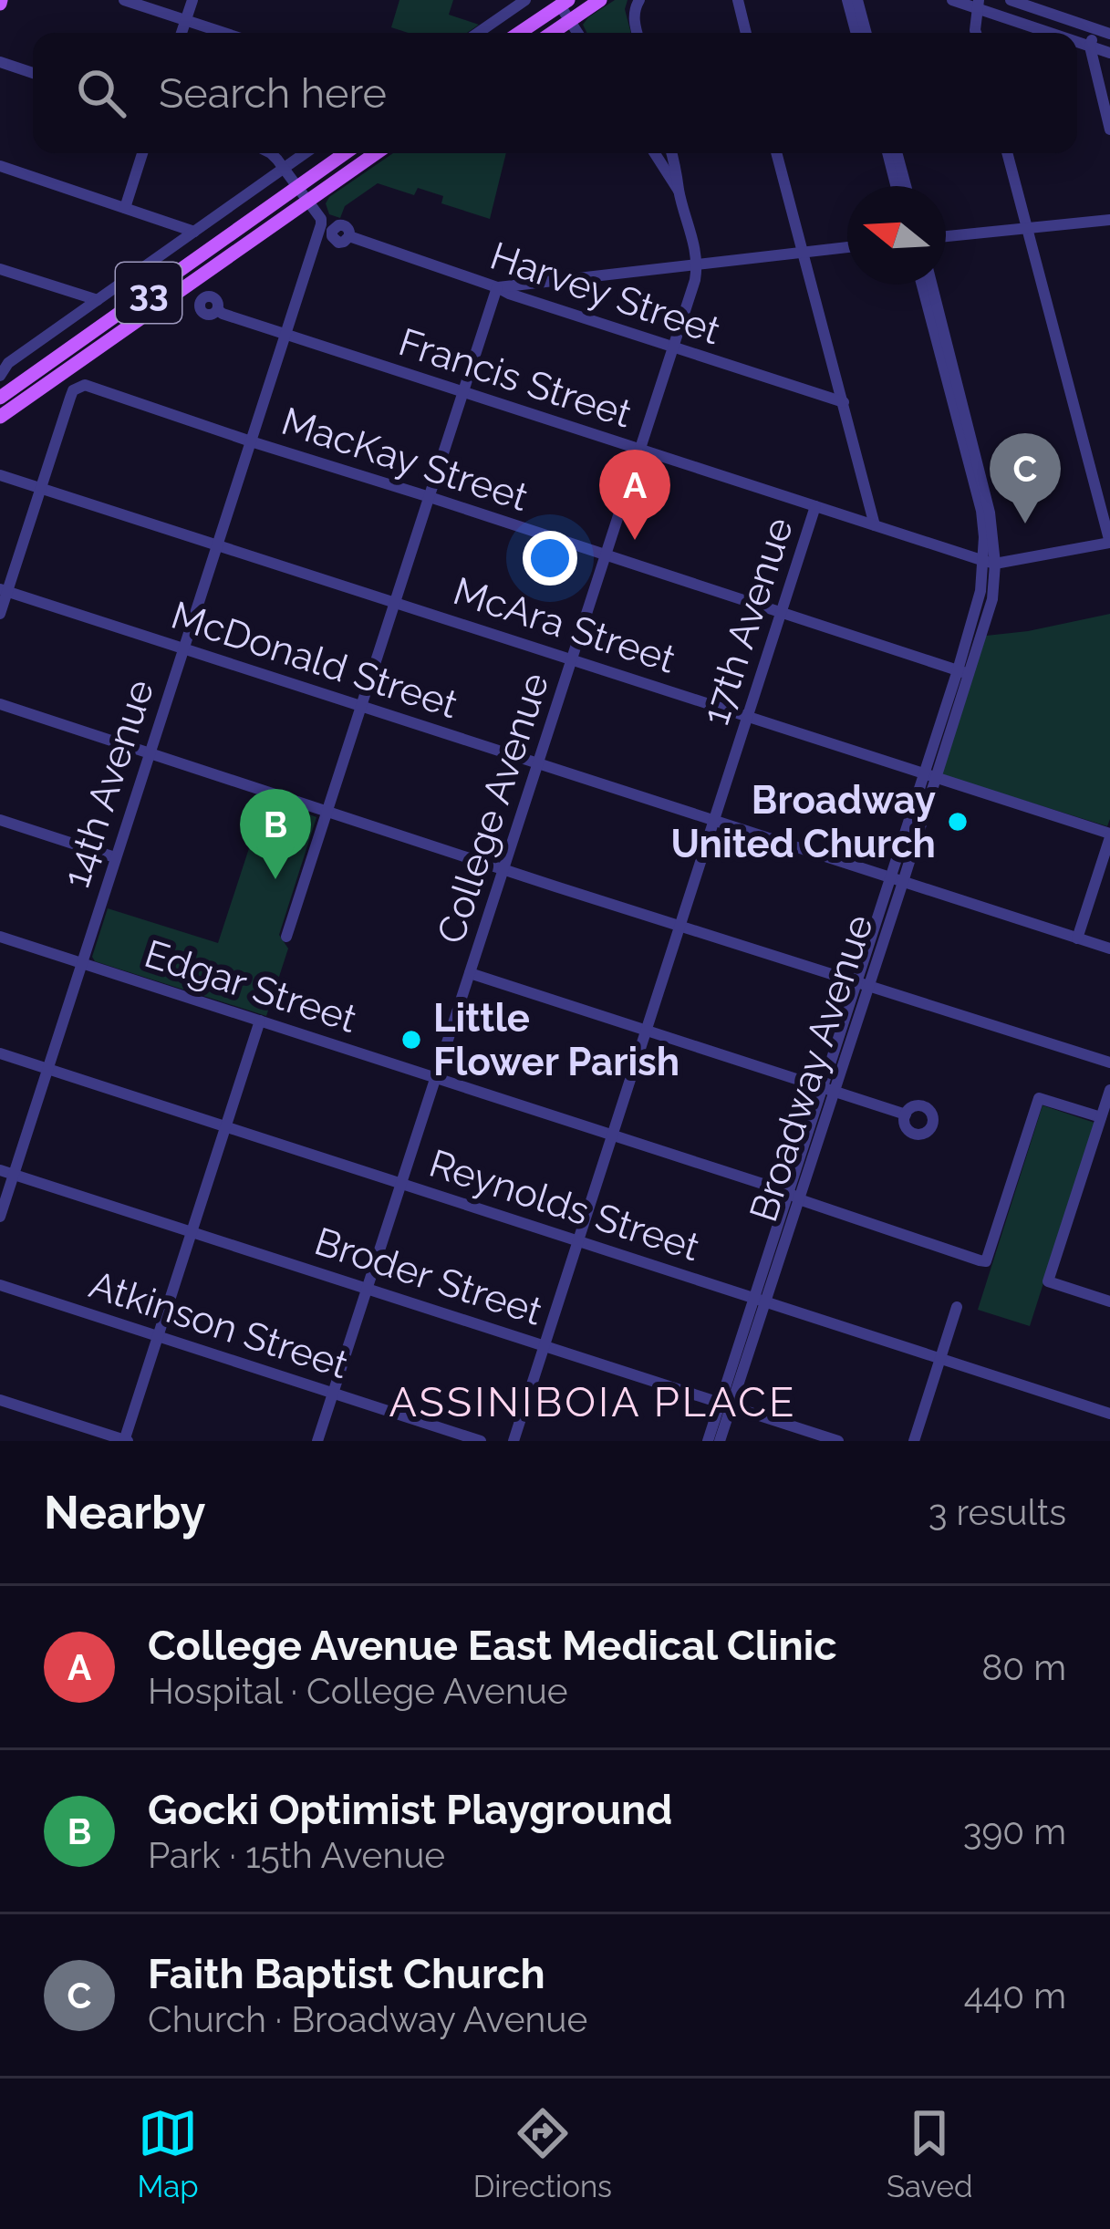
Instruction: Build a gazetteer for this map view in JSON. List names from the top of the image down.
{
  "streets": {
    "main road": ["33"],
    "street": [
      "Harvey Street",
      "Francis Street",
      "MacKay Street",
      "17th Avenue",
      "McAra Street",
      "McDonald Street",
      "14th Avenue",
      "College Avenue",
      "Edgar Street",
      "Broadway Avenue",
      "Reynolds Street",
      "Broder Street",
      "Atkinson Street"
    ]
  },
  "crossings": [
    ["33", "14th Avenue"],
    ["Harvey Street", "College Avenue"],
    ["Francis Street", "17th Avenue"],
    ["Francis Street", "14th Avenue"],
    ["Francis Street", "College Avenue"],
    ["Francis Street", "Broadway Avenue"],
    ["MacKay Street", "17th Avenue"],
    ["MacKay Street", "McAra Street"],
    ["MacKay Street", "14th Avenue"],
    ["MacKay Street", "College Avenue"],
    ["MacKay Street", "Broadway Avenue"],
    ["17th Avenue", "McAra Street"],
    ["17th Avenue", "McDonald Street"],
    ["17th Avenue", "Edgar Street"],
    ["17th Avenue", "Reynolds Street"],
    ["17th Avenue", "Broder Street"],
    ["McAra Street", "14th Avenue"],
    ["McAra Street", "College Avenue"],
    ["McAra Street", "Broadway Avenue"],
    ["McDonald Street", "14th Avenue"],
    ["McDonald Street", "College Avenue"],
    ["McDonald Street", "Broadway Avenue"],
    ["14th Avenue", "Edgar Street"],
    ["14th Avenue", "Reynolds Street"],
    ["14th Avenue", "Broder Street"],
    ["College Avenue", "Edgar Street"],
    ["College Avenue", "Reynolds Street"],
    ["College Avenue", "Broder Street"],
    ["College Avenue", "Atkinson Street"],
    ["Edgar Street", "Broadway Avenue"],
    ["Broadway Avenue", "Reynolds Street"],
    ["Broadway Avenue", "Broder Street"]
  ],
  "districts": ["ASSINIBOIA PLACE"],
  "places": ["Broadway United Church", "Little Flower Parish"],
  "north": "left",
  "page": {
    "search": "Search here",
    "pins": ["C", "A", "B"],
    "heading": ["Nearby", "3 results"],
    "list": [
      {
        "mark": "A",
        "name": "College Avenue East Medical Clinic",
        "note": "Hospital · College Avenue",
        "value": "80 m"
      },
      {
        "mark": "B",
        "name": "Gocki Optimist Playground",
        "note": "Park · 15th Avenue",
        "value": "390 m"
      },
      {
        "mark": "C",
        "name": "Faith Baptist Church",
        "note": "Church · Broadway Avenue",
        "value": "440 m"
      }
    ],
    "nav": ["Map", "Directions", "Saved"]
  }
}
